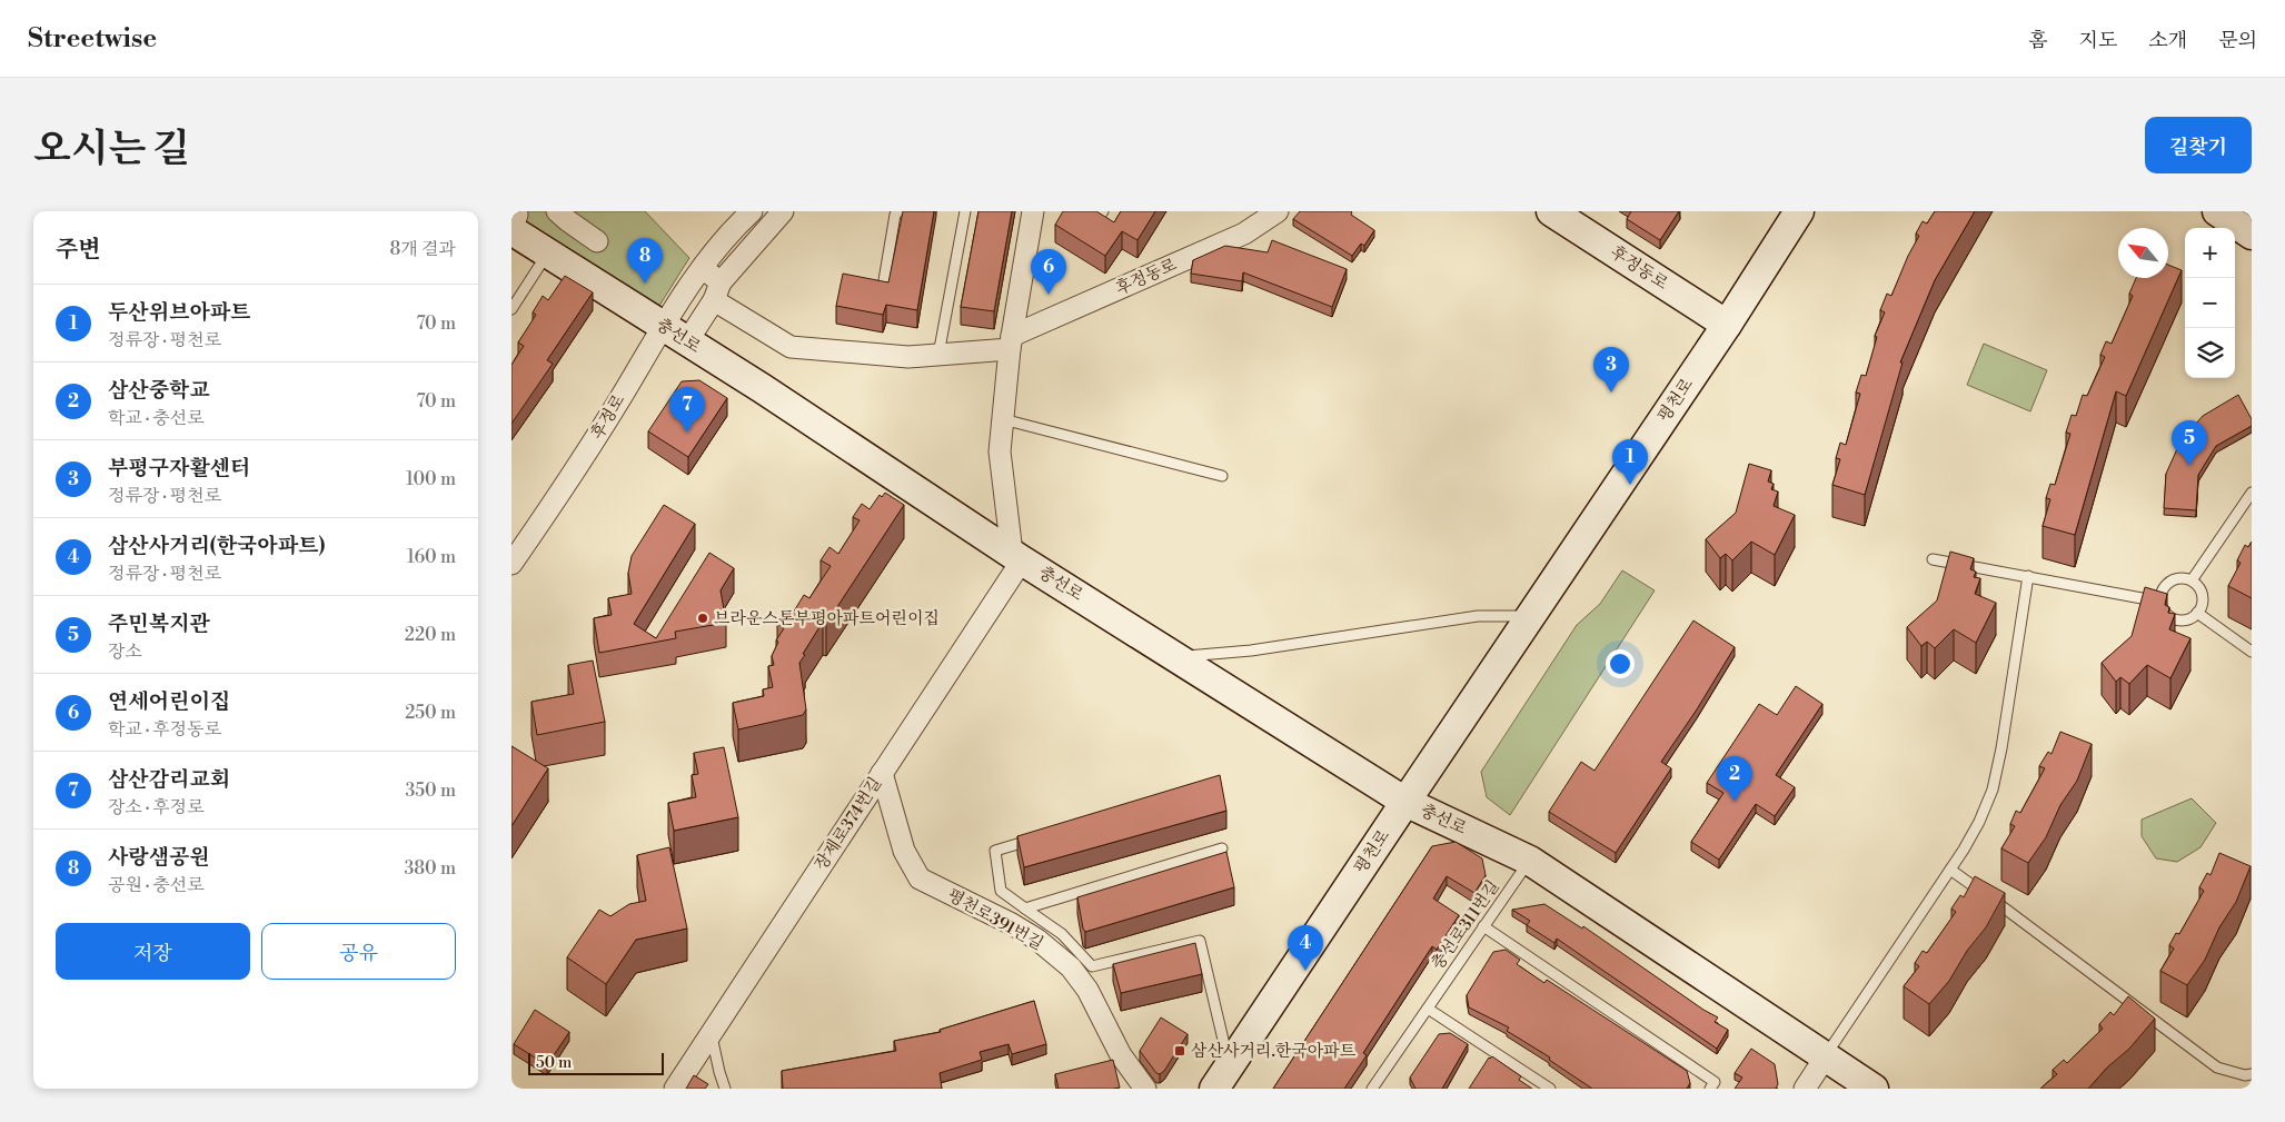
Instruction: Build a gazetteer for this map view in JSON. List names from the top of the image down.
{
  "streets": {
    "street": [
      "후정동로",
      "충선로",
      "평천로",
      "후정로",
      "장제로374번길",
      "평천로391번길"
    ],
    "lane": ["충선로311번길"]
  },
  "crossings": [
    ["후정동로", "평천로"],
    ["충선로", "평천로"],
    ["충선로", "후정로"],
    ["충선로", "장제로374번길"],
    ["충선로", "충선로311번길"],
    ["장제로374번길", "평천로391번길"]
  ],
  "places": {
    "other": ["브라운스톤부평아파트어린이집"],
    "transit": ["삼산사거리.한국아파트"]
  },
  "scale_bar": "50 m",
  "north": "top left",
  "page": {
    "header": "Streetwise",
    "nav": [
      "홈",
      "지도",
      "소개",
      "문의"
    ],
    "title": "오시는 길",
    "buttons": [
      "길찾기",
      ["저장", "공유"]
    ],
    "heading": ["주변", "8개 결과"],
    "map_buttons": ["+", "−"],
    "pins": [
      "8",
      "6",
      "3",
      "7",
      "5",
      "1",
      "2",
      "4"
    ],
    "list": [
      {
        "mark": "1",
        "name": "두산위브아파트",
        "note": "정류장 · 평천로",
        "value": "70 m"
      },
      {
        "mark": "2",
        "name": "삼산중학교",
        "note": "학교 · 충선로",
        "value": "70 m"
      },
      {
        "mark": "3",
        "name": "부평구자활센터",
        "note": "정류장 · 평천로",
        "value": "100 m"
      },
      {
        "mark": "4",
        "name": "삼산사거리(한국아파트)",
        "note": "정류장 · 평천로",
        "value": "160 m"
      },
      {
        "mark": "5",
        "name": "주민복지관",
        "note": "장소",
        "value": "220 m"
      },
      {
        "mark": "6",
        "name": "연세어린이집",
        "note": "학교 · 후정동로",
        "value": "250 m"
      },
      {
        "mark": "7",
        "name": "삼산감리교회",
        "note": "장소 · 후정로",
        "value": "350 m"
      },
      {
        "mark": "8",
        "name": "사랑샘공원",
        "note": "공원 · 충선로",
        "value": "380 m"
      }
    ],
    "scale": "50 m"
  }
}
